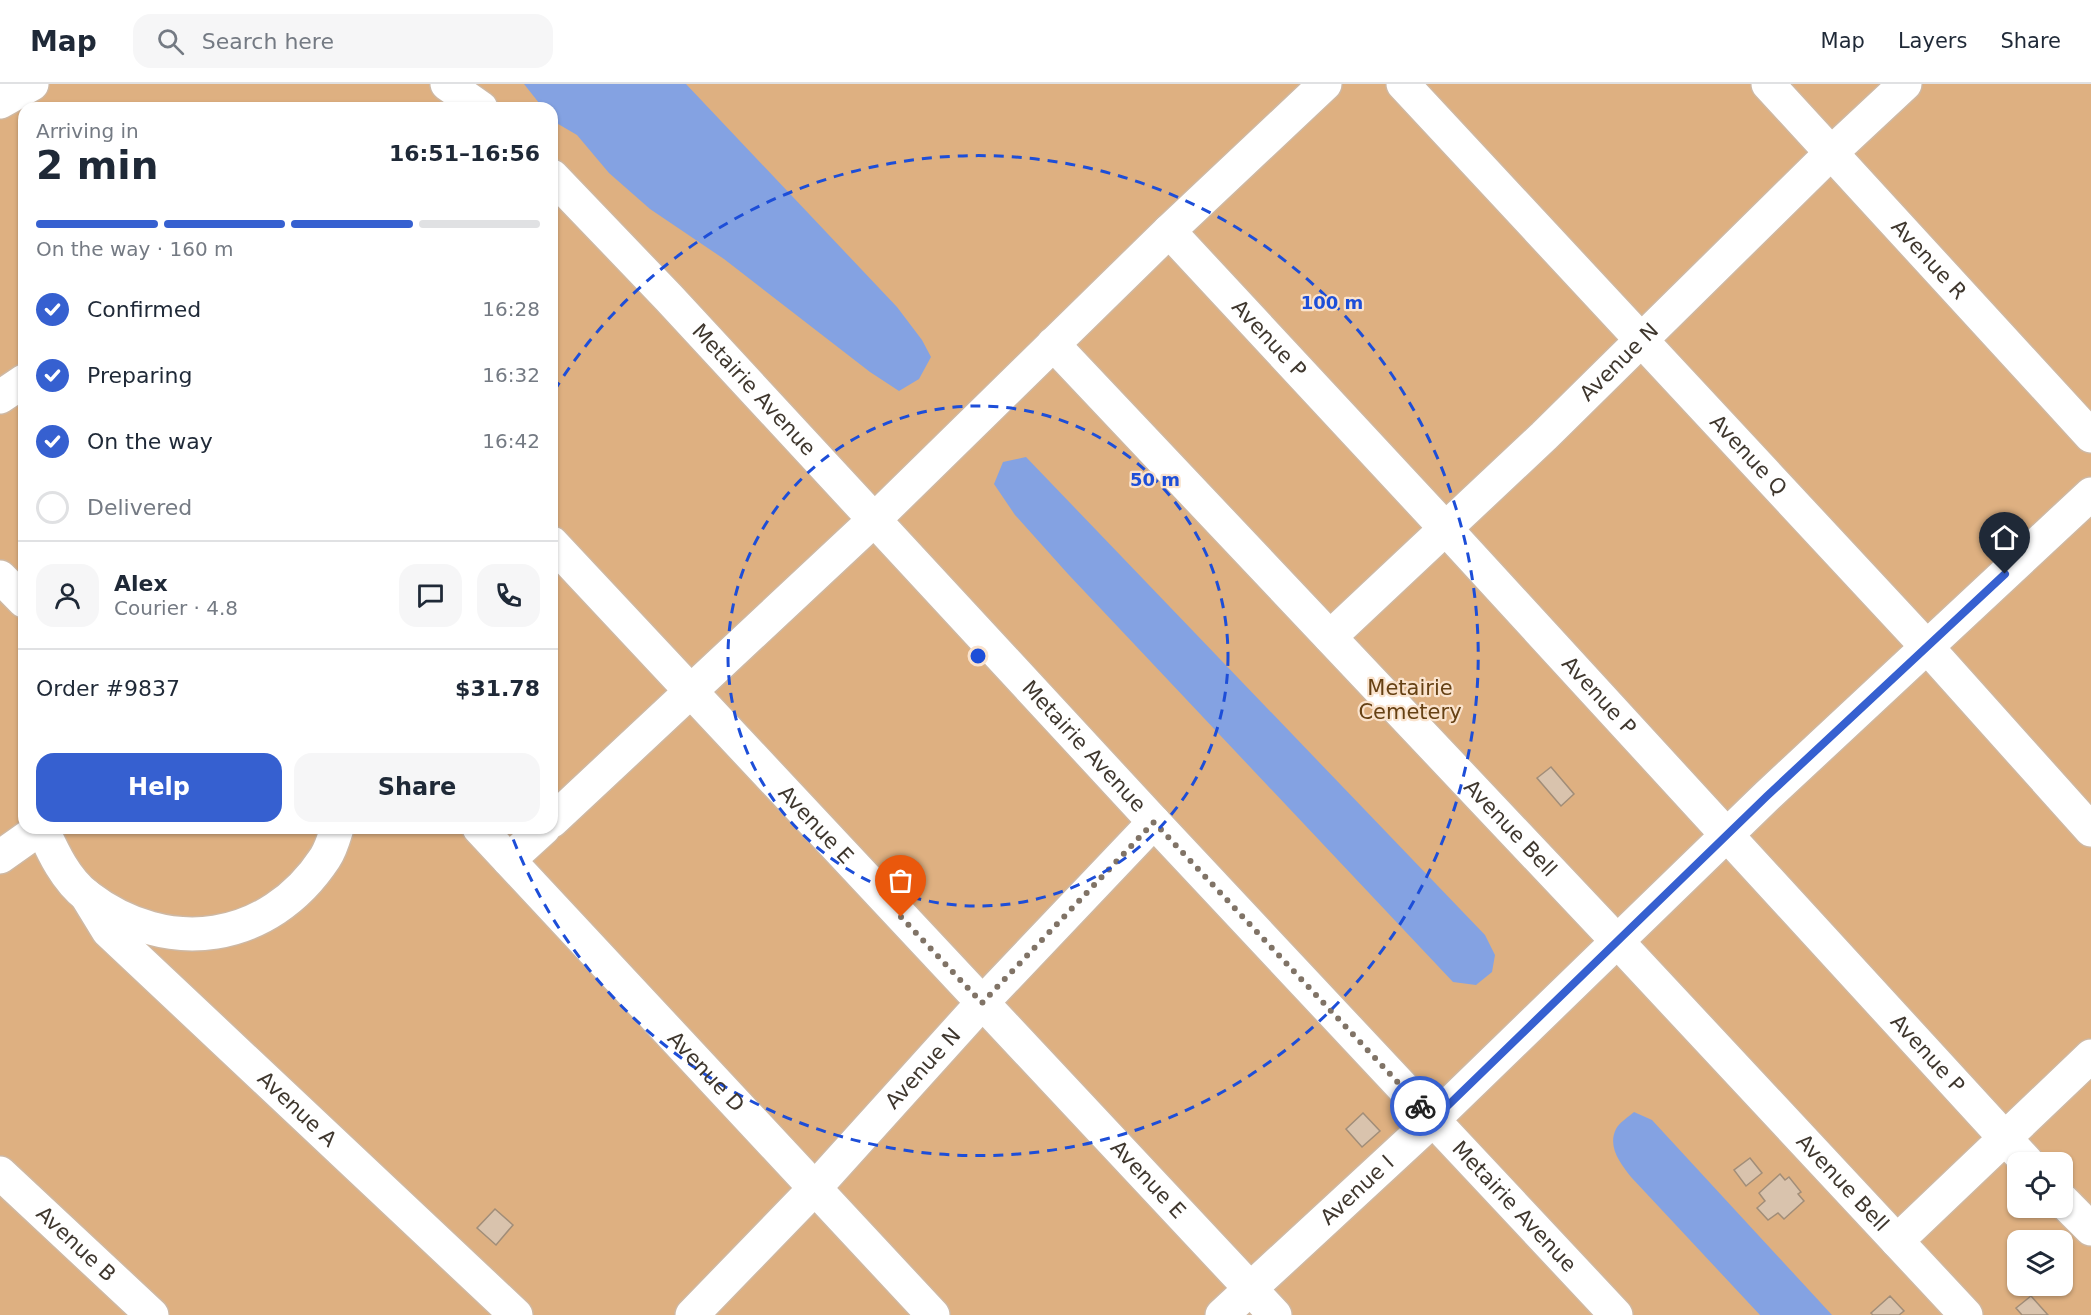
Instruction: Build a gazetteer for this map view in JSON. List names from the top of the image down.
{
  "streets": {
    "lane": [
      "Avenue R",
      "Avenue P",
      "Avenue N",
      "Metairie Avenue",
      "Avenue Q",
      "Avenue E",
      "Avenue Bell",
      "Avenue D",
      "Avenue A",
      "Avenue I",
      "Avenue B"
    ]
  },
  "crossings": [
    ["Avenue R", "Avenue N"],
    ["Avenue P", "Avenue N"],
    ["Avenue P", "Avenue I"],
    ["Avenue N", "Metairie Avenue"],
    ["Avenue N", "Avenue Q"],
    ["Avenue N", "Avenue E"],
    ["Avenue N", "Avenue Bell"],
    ["Avenue N", "Avenue D"],
    ["Metairie Avenue", "Avenue I"],
    ["Avenue Q", "Avenue I"],
    ["Avenue E", "Avenue I"],
    ["Avenue Bell", "Avenue I"]
  ],
  "parks": ["Metairie Cemetery"],
  "page": {
    "header": "Map",
    "search": "Search here",
    "nav": ["Map", "Layers", "Share"],
    "heading": ["2 min", "Arriving in", "16:51–16:56"],
    "panel": [
      "Alex",
      "Courier · 4.8",
      "Order #9837",
      "$31.78"
    ],
    "bar": "On the way · 160 m",
    "list": [
      ["Confirmed", "16:28"],
      ["Preparing", "16:32"],
      ["On the way", "16:42"],
      "Delivered"
    ],
    "buttons": ["Help", "Share"]
  },
  "rings": ["100 m", "50 m"]
}
